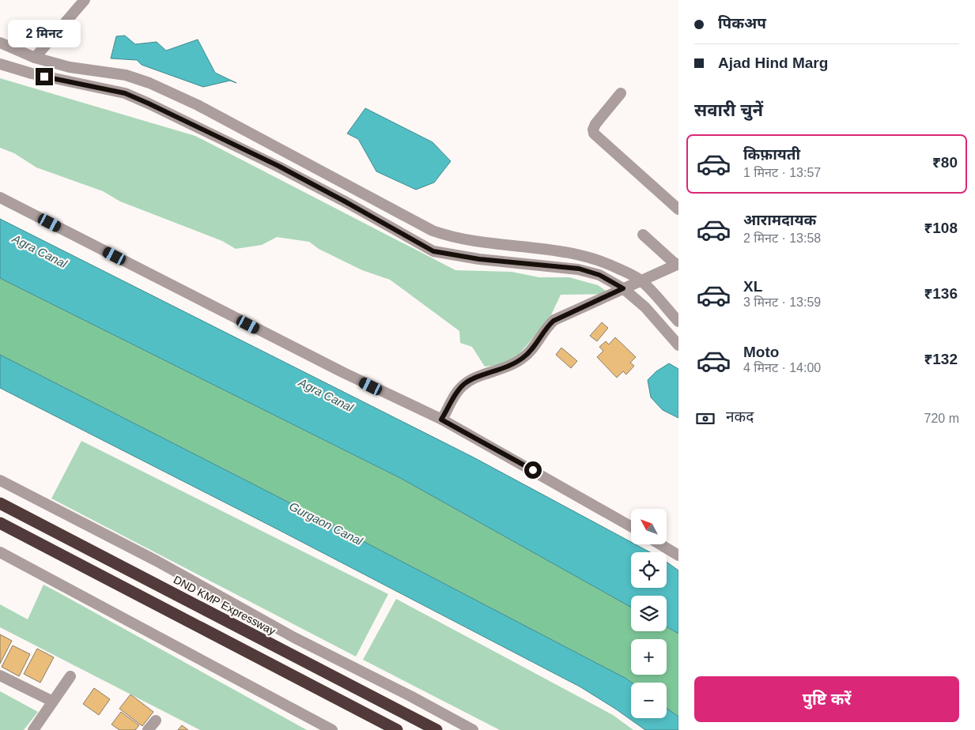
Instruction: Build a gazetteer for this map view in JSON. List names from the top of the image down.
{
  "streets": {
    "highway": ["DND KMP Expressway"]
  },
  "water": ["Agra Canal", "Gurgaon Canal"],
  "north": "top left",
  "page": {
    "banner": ["पिकअप", "Ajad Hind Marg"],
    "bubble": "2 मिनट",
    "heading": "सवारी चुनें",
    "list": [
      {
        "name": "किफ़ायती",
        "note": "1 मिनट · 13:57",
        "value": "₹80"
      },
      {
        "name": "आरामदायक",
        "note": "2 मिनट · 13:58",
        "value": "₹108"
      },
      {
        "name": "XL",
        "note": "3 मिनट · 13:59",
        "value": "₹136"
      },
      {
        "name": "Moto",
        "note": "4 मिनट · 14:00",
        "value": "₹132"
      }
    ],
    "pay": ["नकद", "720 m"],
    "map_buttons": ["+", "−"],
    "buttons": "पुष्टि करें"
  }
}
